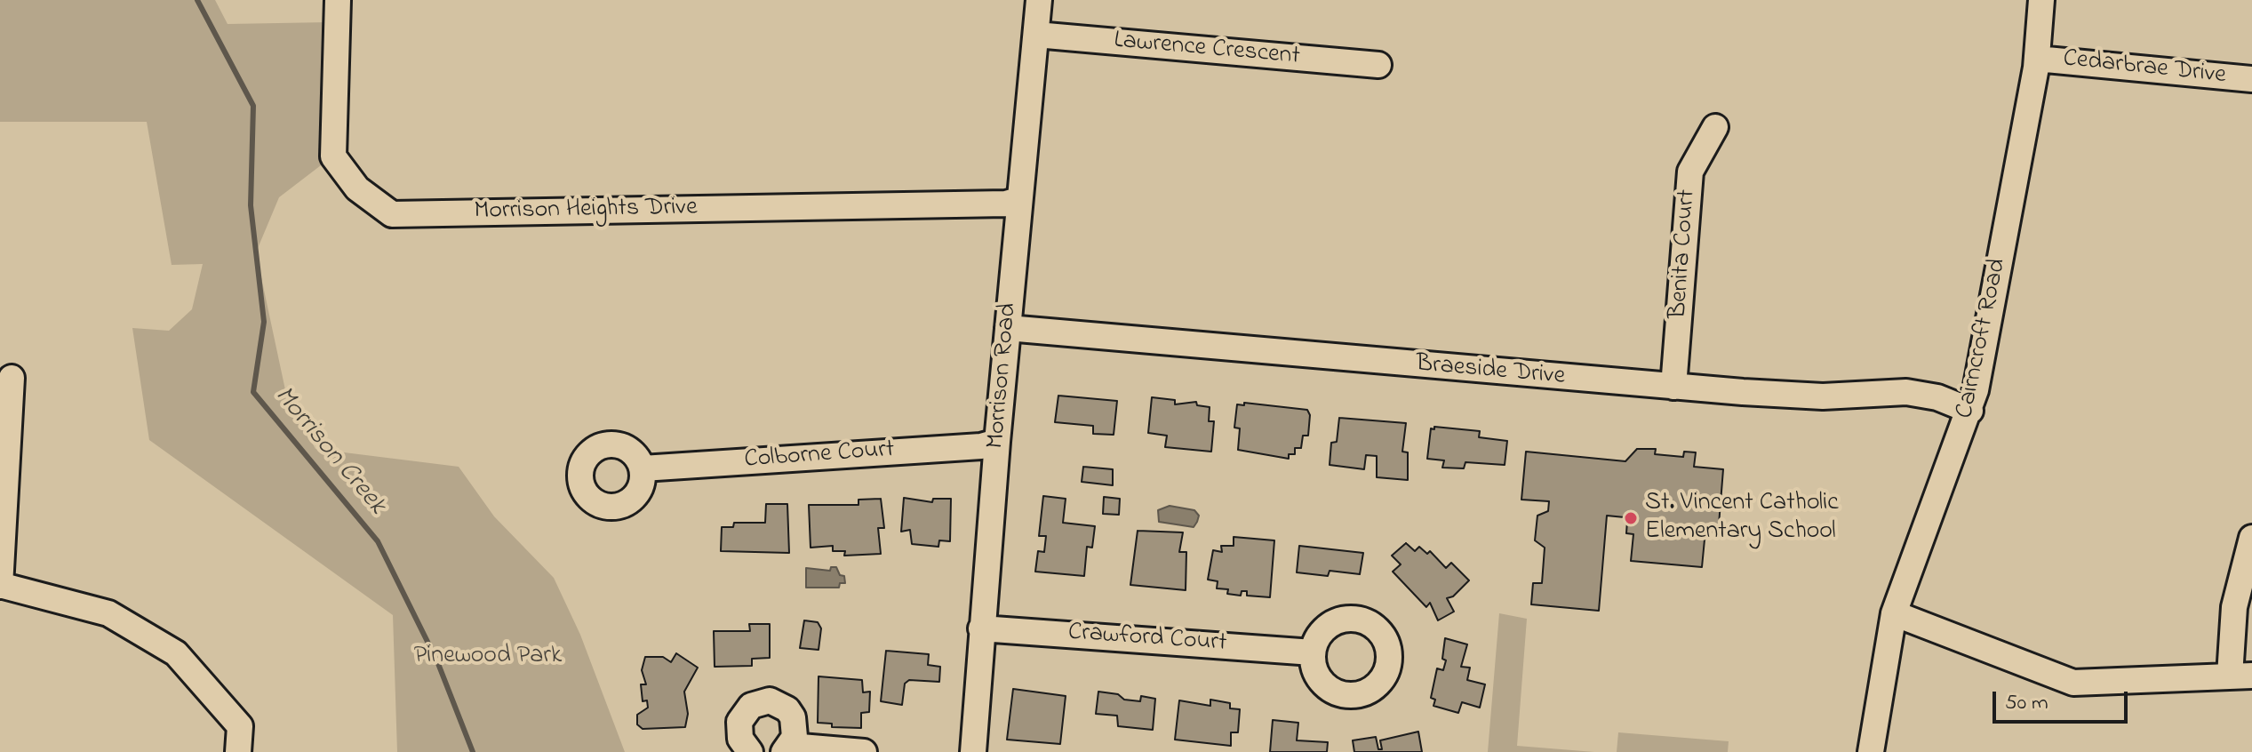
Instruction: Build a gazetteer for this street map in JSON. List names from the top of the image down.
{
  "streets": {
    "street": [
      "Lawrence Crescent",
      "Cedarbrae Drive",
      "Morrison Heights Drive",
      "Benita Court",
      "Cairncroft Road",
      "Braeside Drive",
      "Morrison Road",
      "Colborne Court",
      "Crawford Court"
    ]
  },
  "crossings": [
    ["Lawrence Crescent", "Morrison Road"],
    ["Cedarbrae Drive", "Cairncroft Road"],
    ["Morrison Heights Drive", "Morrison Road"],
    ["Benita Court", "Braeside Drive"],
    ["Cairncroft Road", "Braeside Drive"],
    ["Braeside Drive", "Morrison Road"],
    ["Morrison Road", "Colborne Court"],
    ["Morrison Road", "Crawford Court"]
  ],
  "water": ["Morrison Creek"],
  "parks": ["Pinewood Park"],
  "places": ["St. Vincent Catholic Elementary School"],
  "scale_bar": "50 m"
}
